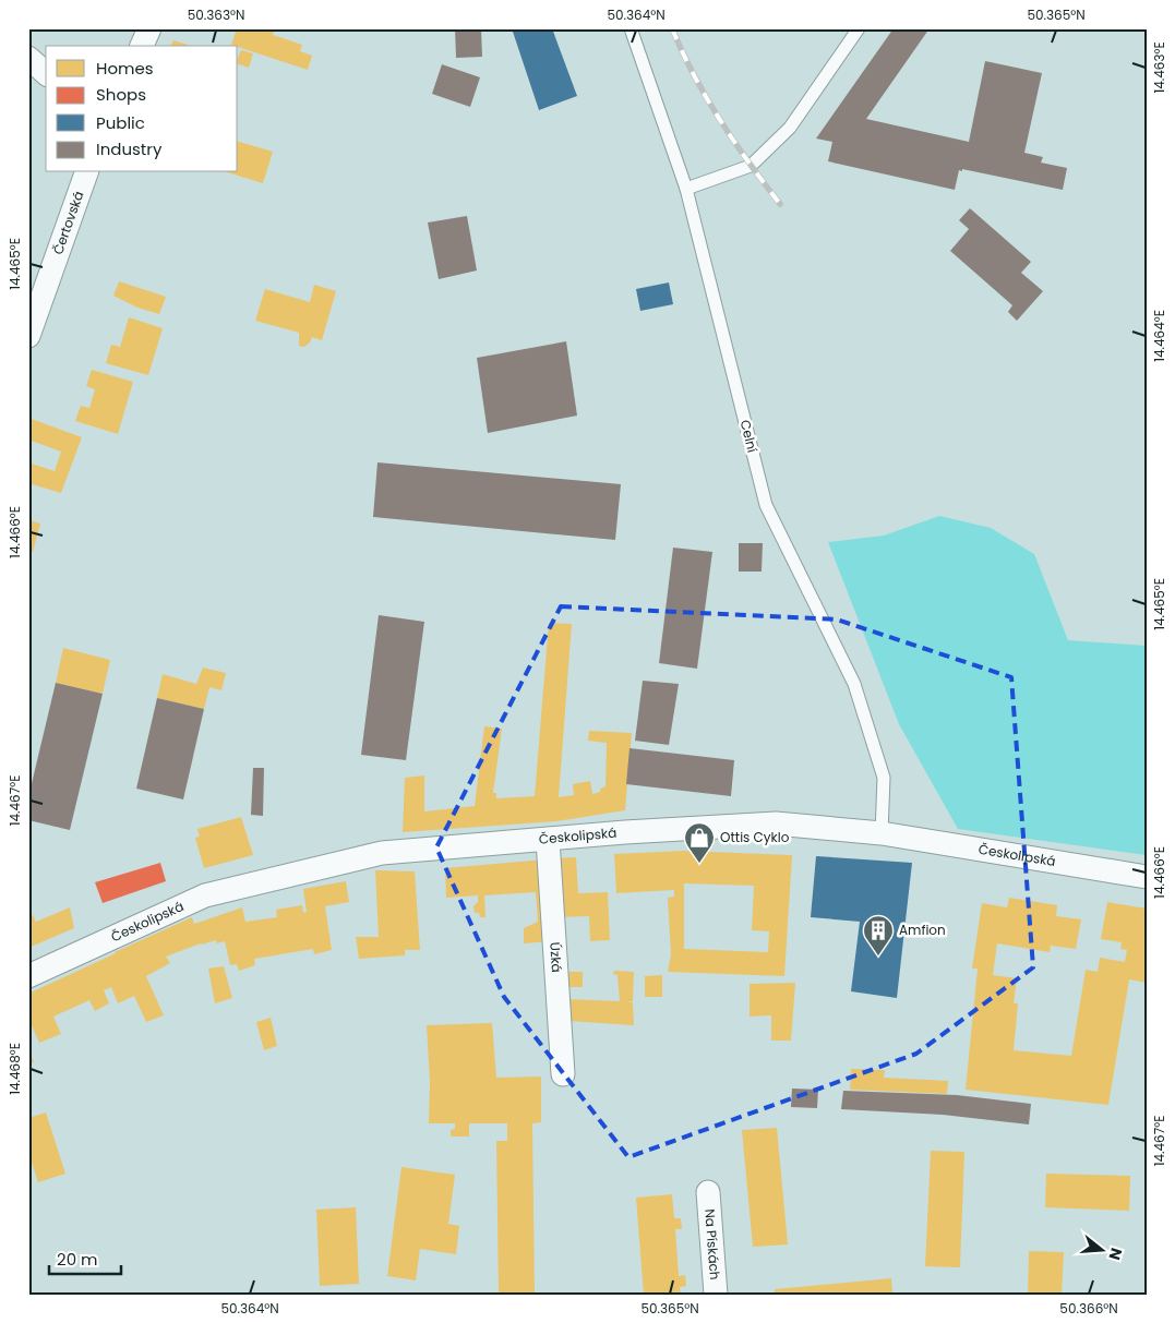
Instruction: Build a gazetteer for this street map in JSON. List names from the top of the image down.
{
  "streets": {
    "street": [
      "Čertovská",
      "Českolipská",
      "Úzká",
      "Na Pískách"
    ],
    "lane": ["Celní"]
  },
  "crossings": [
    ["Celní", "Českolipská"],
    ["Českolipská", "Úzká"]
  ],
  "places": {
    "shop": ["Ottis Cyklo"],
    "building": ["Amfion"]
  },
  "legend": [
    "Homes",
    "Shops",
    "Public",
    "Industry"
  ],
  "scale_bar": "20 m",
  "north": "right",
  "coordinates": [
    "50.363°N",
    "50.364°N",
    "50.365°N",
    "14.463°E",
    "14.465°E",
    "14.464°E",
    "14.466°E",
    "14.467°E",
    "14.468°E",
    "50.366°N"
  ]
}
